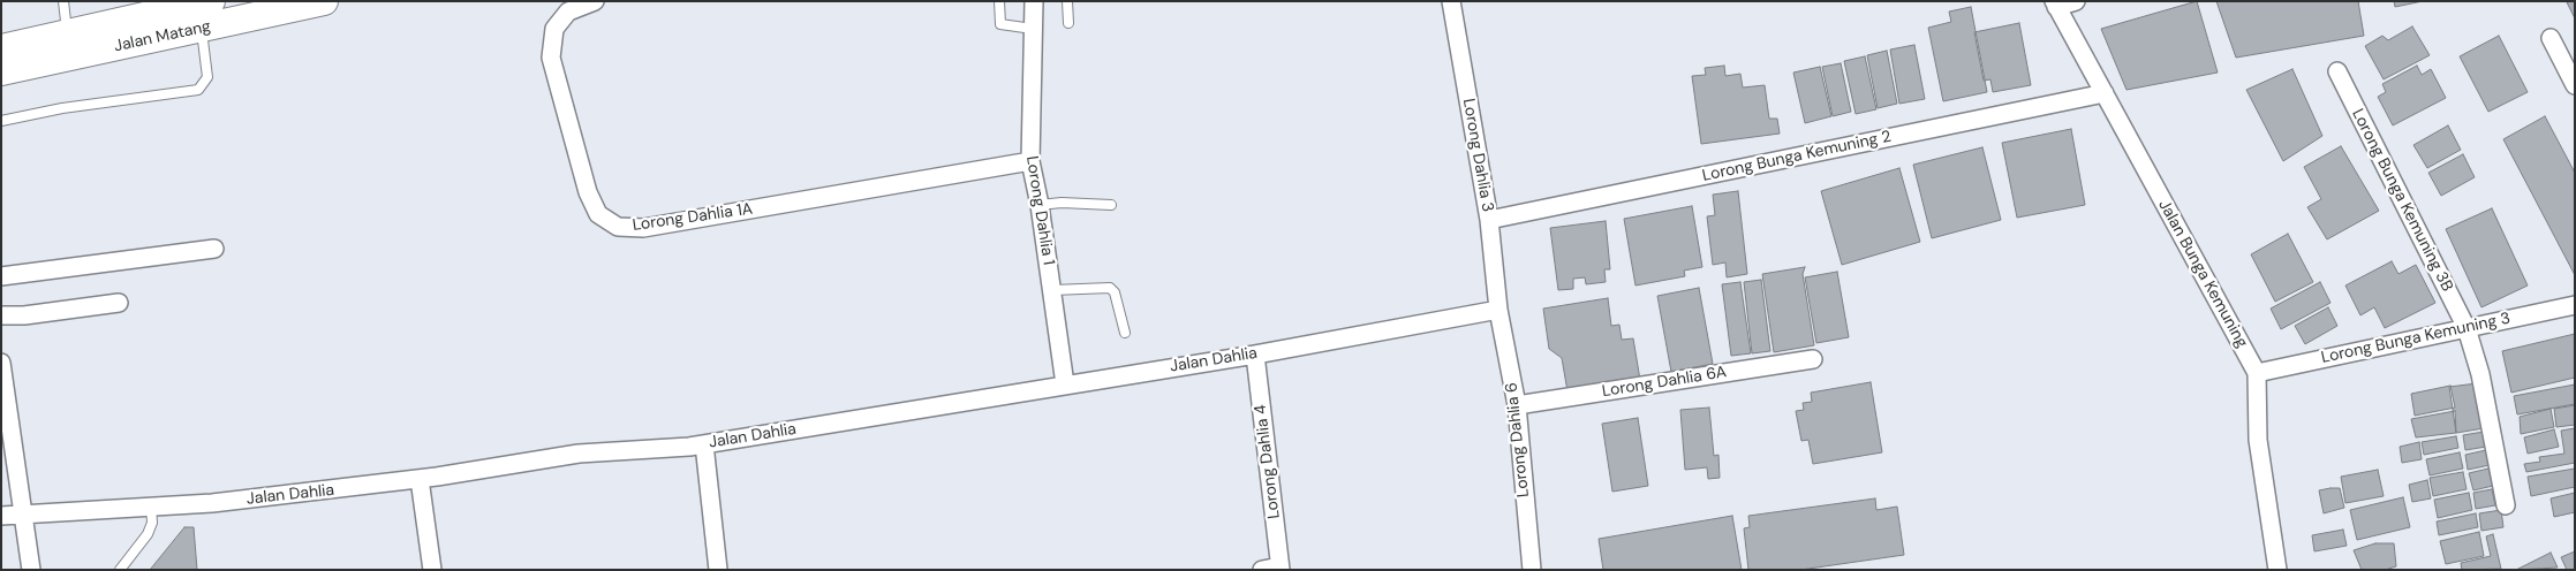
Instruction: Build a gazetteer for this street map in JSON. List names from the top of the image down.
{
  "streets": {
    "main road": ["Jalan Matang"],
    "street": [
      "Lorong Dahlia 3",
      "Lorong Bunga Kemuning 2",
      "Lorong Bunga Kemuning 3B",
      "Lorong Dahlia 1",
      "Lorong Dahlia 1A",
      "Jalan Bunga Kemuning",
      "Lorong Bunga Kemuning 3",
      "Jalan Dahlia",
      "Lorong Dahlia 6A",
      "Lorong Dahlia 6",
      "Lorong Dahlia 4"
    ]
  },
  "crossings": [
    ["Lorong Dahlia 3", "Lorong Bunga Kemuning 2"],
    ["Lorong Dahlia 3", "Jalan Dahlia"],
    ["Lorong Dahlia 3", "Lorong Dahlia 6"],
    ["Lorong Bunga Kemuning 2", "Jalan Bunga Kemuning"],
    ["Lorong Bunga Kemuning 3B", "Lorong Bunga Kemuning 3"],
    ["Lorong Dahlia 1", "Lorong Dahlia 1A"],
    ["Lorong Dahlia 1", "Jalan Dahlia"],
    ["Jalan Bunga Kemuning", "Lorong Bunga Kemuning 3"],
    ["Jalan Dahlia", "Lorong Dahlia 6"],
    ["Jalan Dahlia", "Lorong Dahlia 4"],
    ["Lorong Dahlia 6A", "Lorong Dahlia 6"]
  ]
}
